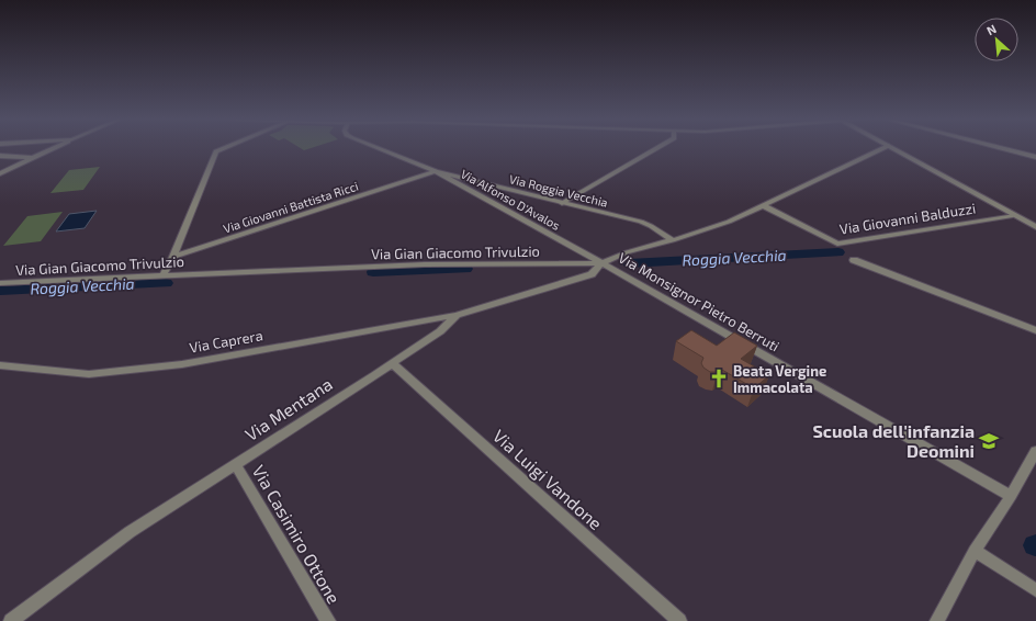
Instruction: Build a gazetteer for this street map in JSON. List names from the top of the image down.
{
  "streets": {
    "street": [
      "Via Roggia Vecchia",
      "Via Alfonso D'Avalos",
      "Via Giovanni Battista Ricci",
      "Via Giovanni Balduzzi",
      "Via Gian Giacomo Trivulzio",
      "Via Monsignor Pietro Berruti",
      "Via Caprera",
      "Via Mentana",
      "Via Luigi Vandone",
      "Via Casimiro Ottone"
    ]
  },
  "crossings": [
    ["Via Roggia Vecchia", "Via Alfonso D'Avalos"],
    ["Via Roggia Vecchia", "Via Giovanni Battista Ricci"],
    ["Via Roggia Vecchia", "Via Gian Giacomo Trivulzio"],
    ["Via Alfonso D'Avalos", "Via Giovanni Battista Ricci"],
    ["Via Alfonso D'Avalos", "Via Gian Giacomo Trivulzio"],
    ["Via Alfonso D'Avalos", "Via Monsignor Pietro Berruti"],
    ["Via Alfonso D'Avalos", "Via Mentana"],
    ["Via Giovanni Balduzzi", "Via Gian Giacomo Trivulzio"],
    ["Via Gian Giacomo Trivulzio", "Via Monsignor Pietro Berruti"],
    ["Via Gian Giacomo Trivulzio", "Via Mentana"],
    ["Via Monsignor Pietro Berruti", "Via Mentana"],
    ["Via Caprera", "Via Mentana"],
    ["Via Mentana", "Via Luigi Vandone"],
    ["Via Mentana", "Via Casimiro Ottone"]
  ],
  "water": ["Roggia Vecchia"],
  "places": {
    "church": ["Beata Vergine Immacolata"],
    "school or university": ["Scuola dell'infanzia Deomini"]
  },
  "north": "top left"
}
